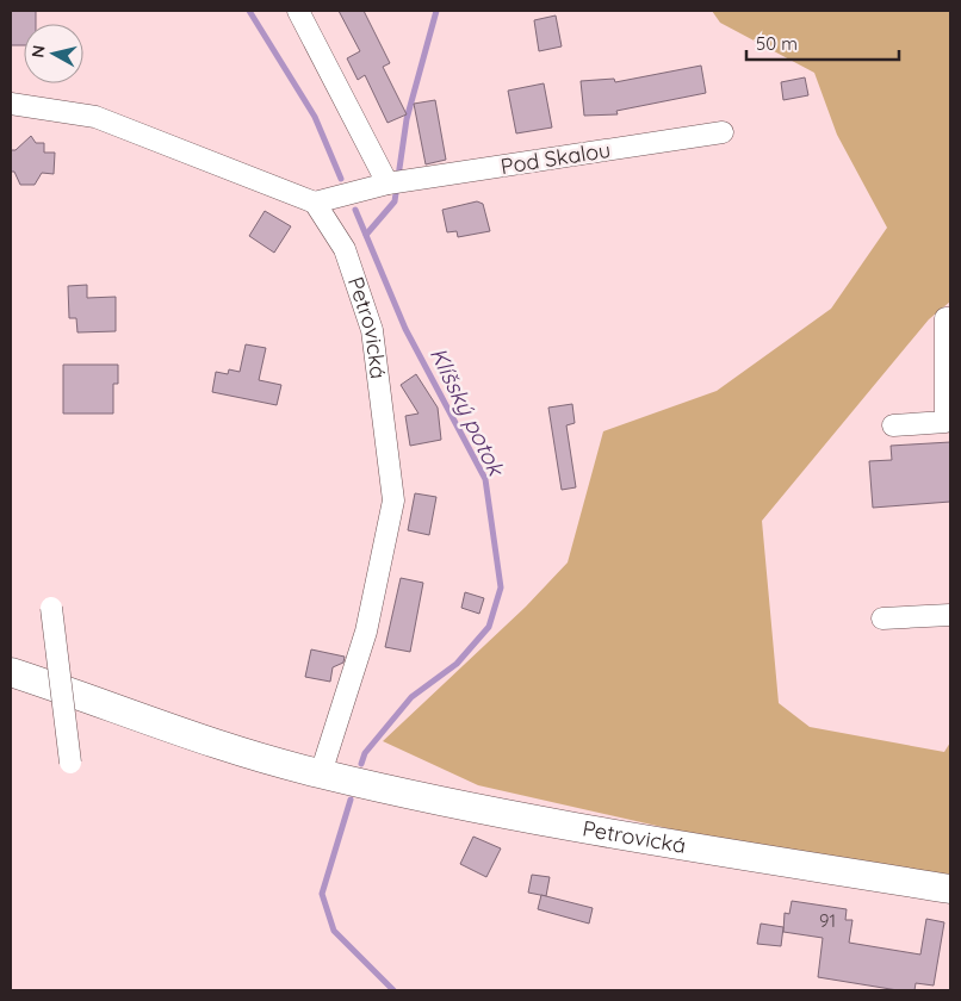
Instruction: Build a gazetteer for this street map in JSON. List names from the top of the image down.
{
  "streets": {
    "main road": ["Petrovická"],
    "street": ["Pod Skalou"]
  },
  "crossings": [
    ["Pod Skalou", "Petrovická"]
  ],
  "water": ["Klíšský potok"],
  "house_numbers": ["91"],
  "scale_bar": "50 m",
  "north": "left"
}
